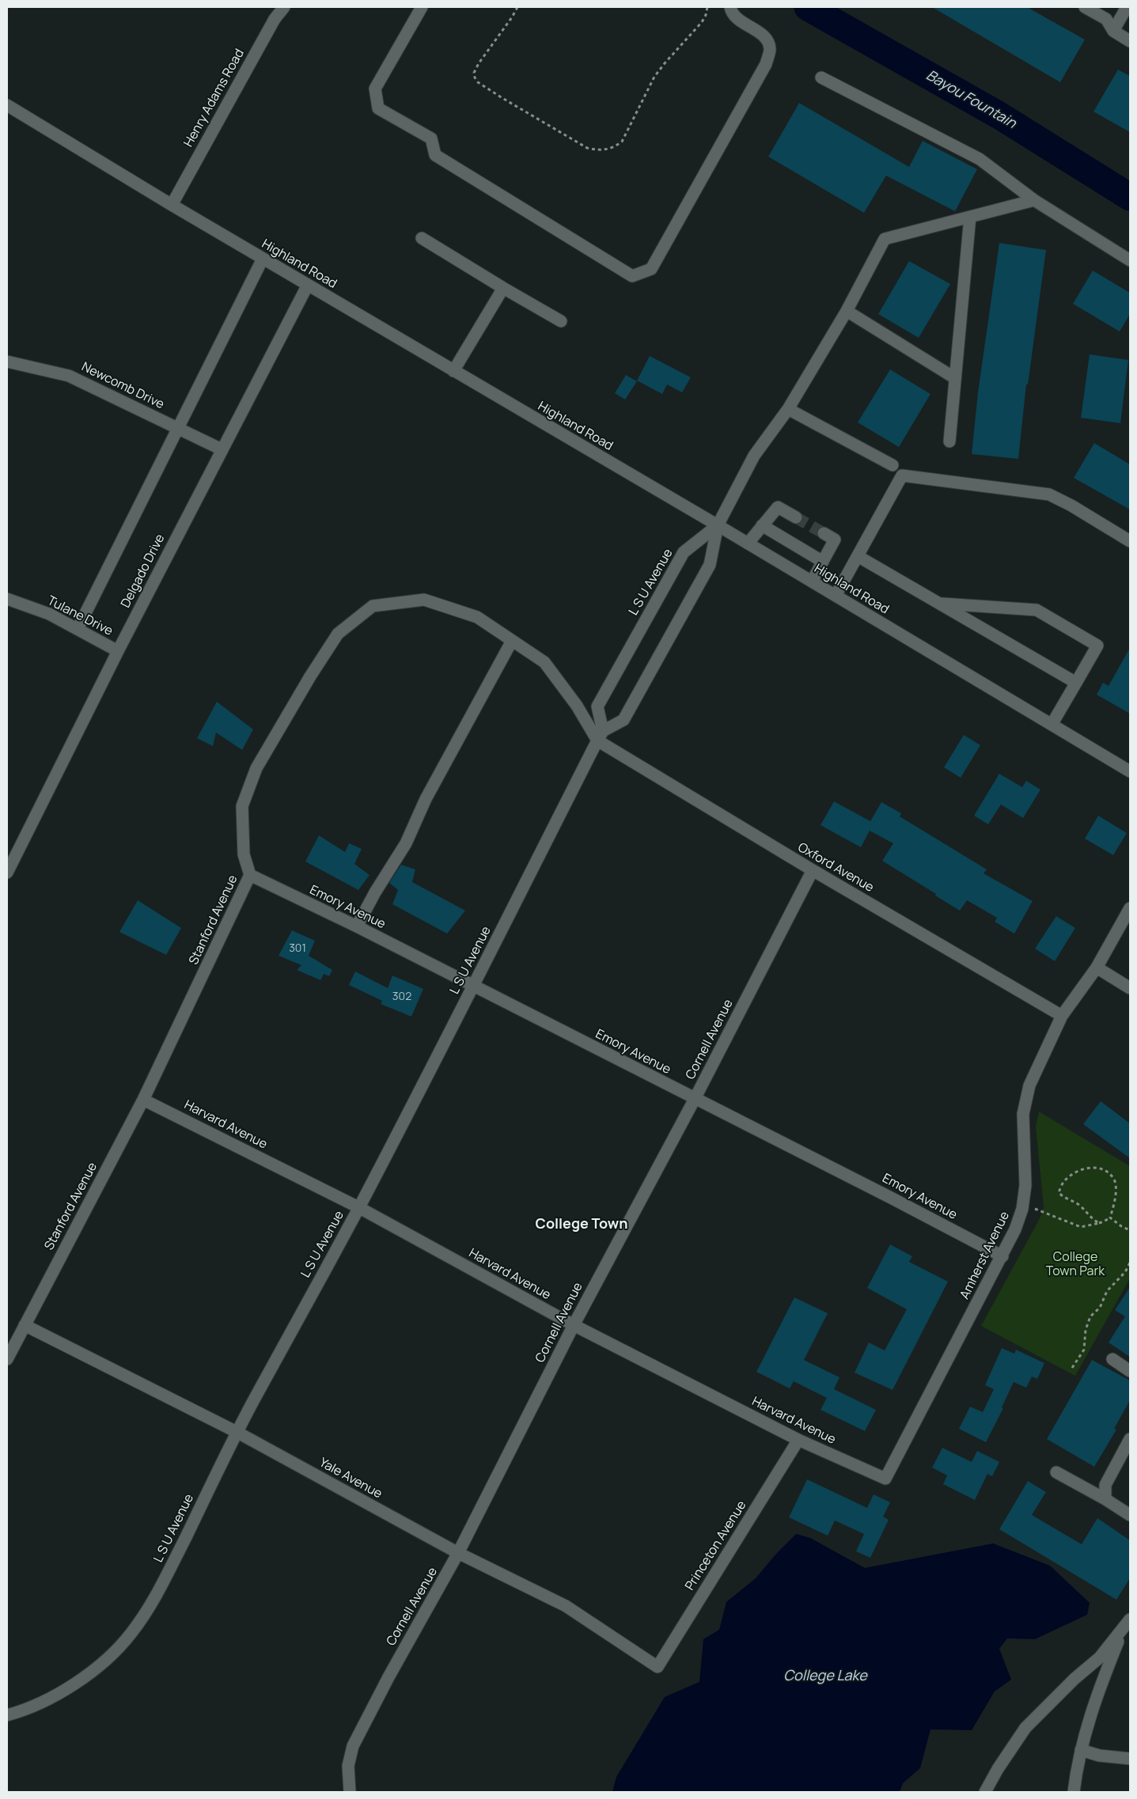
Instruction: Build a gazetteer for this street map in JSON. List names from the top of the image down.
{
  "streets": {
    "street": [
      "Henry Adams Road",
      "Highland Road",
      "Newcomb Drive",
      "Delgado Drive",
      "L S U Avenue",
      "Tulane Drive",
      "Oxford Avenue",
      "Emory Avenue",
      "Stanford Avenue",
      "Cornell Avenue",
      "Harvard Avenue",
      "Amherst Avenue",
      "Yale Avenue",
      "Princeton Avenue"
    ]
  },
  "crossings": [
    ["Henry Adams Road", "Highland Road"],
    ["Highland Road", "Delgado Drive"],
    ["Highland Road", "L S U Avenue"],
    ["Newcomb Drive", "Delgado Drive"],
    ["Delgado Drive", "Tulane Drive"],
    ["L S U Avenue", "Oxford Avenue"],
    ["L S U Avenue", "Emory Avenue"],
    ["L S U Avenue", "Stanford Avenue"],
    ["L S U Avenue", "Harvard Avenue"],
    ["L S U Avenue", "Yale Avenue"],
    ["Oxford Avenue", "Stanford Avenue"],
    ["Oxford Avenue", "Cornell Avenue"],
    ["Oxford Avenue", "Amherst Avenue"],
    ["Emory Avenue", "Stanford Avenue"],
    ["Emory Avenue", "Cornell Avenue"],
    ["Emory Avenue", "Amherst Avenue"],
    ["Stanford Avenue", "Harvard Avenue"],
    ["Stanford Avenue", "Yale Avenue"],
    ["Cornell Avenue", "Harvard Avenue"],
    ["Cornell Avenue", "Yale Avenue"],
    ["Harvard Avenue", "Amherst Avenue"],
    ["Harvard Avenue", "Princeton Avenue"],
    ["Yale Avenue", "Princeton Avenue"]
  ],
  "districts": ["College Town"],
  "water": ["Bayou Fountain", "College Lake"],
  "parks": ["College Town Park"],
  "house_numbers": ["301", "302"]
}
